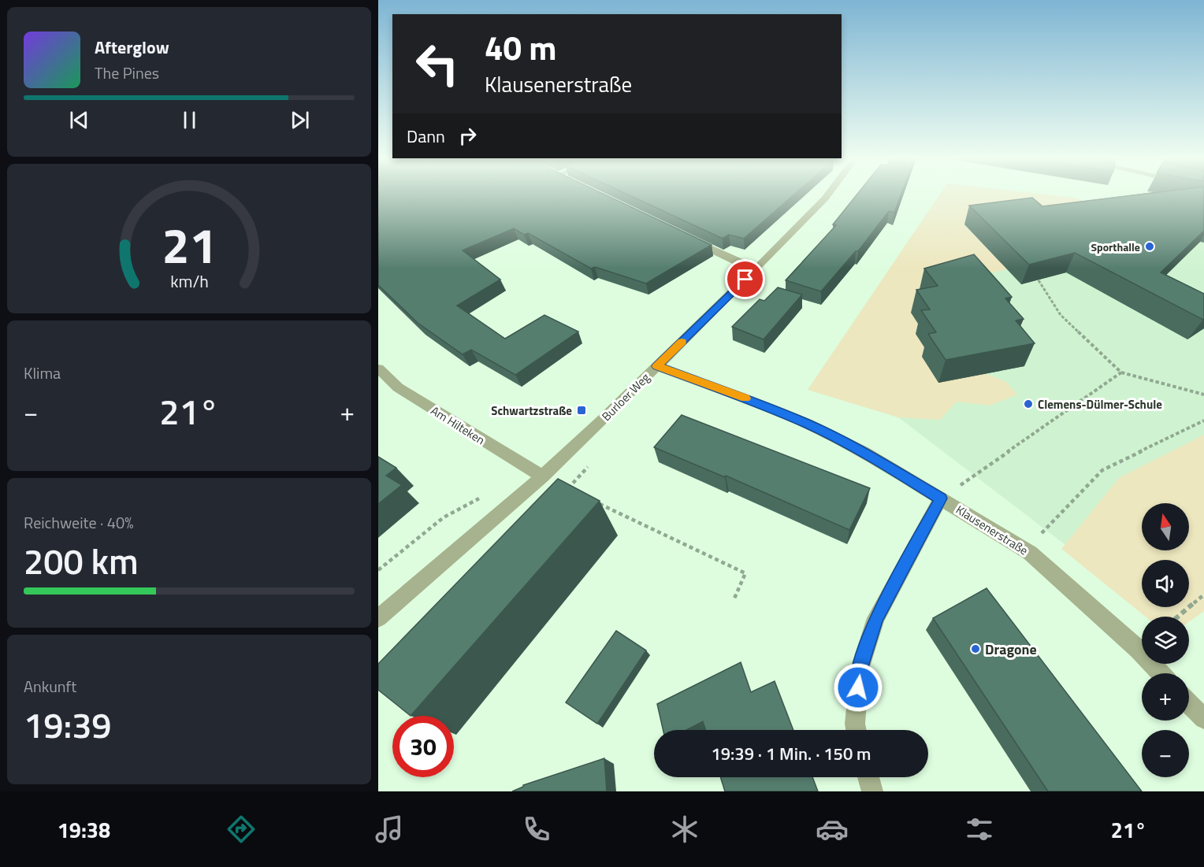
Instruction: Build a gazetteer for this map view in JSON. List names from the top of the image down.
{
  "streets": {
    "street": ["Burloer Weg", "Am Hilteken", "Klausenerstraße"]
  },
  "crossings": [
    ["Burloer Weg", "Am Hilteken"],
    ["Burloer Weg", "Klausenerstraße"]
  ],
  "places": {
    "other": ["Sporthalle", "Clemens-Dülmer-Schule", "Dragone"],
    "transit": ["Schwartzstraße"]
  },
  "north": "top",
  "page": {
    "turn": ["40 m", "Klausenerstraße"],
    "song": ["Afterglow", "The Pines"],
    "then": "Dann",
    "tile": [
      "Klima",
      ["Reichweite · 40%", "200 km"],
      ["Ankunft", "19:39"]
    ],
    "heat": ["−", "21°", "+"],
    "map_buttons": ["+", "−"],
    "limit": "30",
    "trip": "19:39 · 1 Min. · 150 m",
    "tabs": ["19:38", "21°"],
    "gauge": ["21", "km/h"]
  }
}
